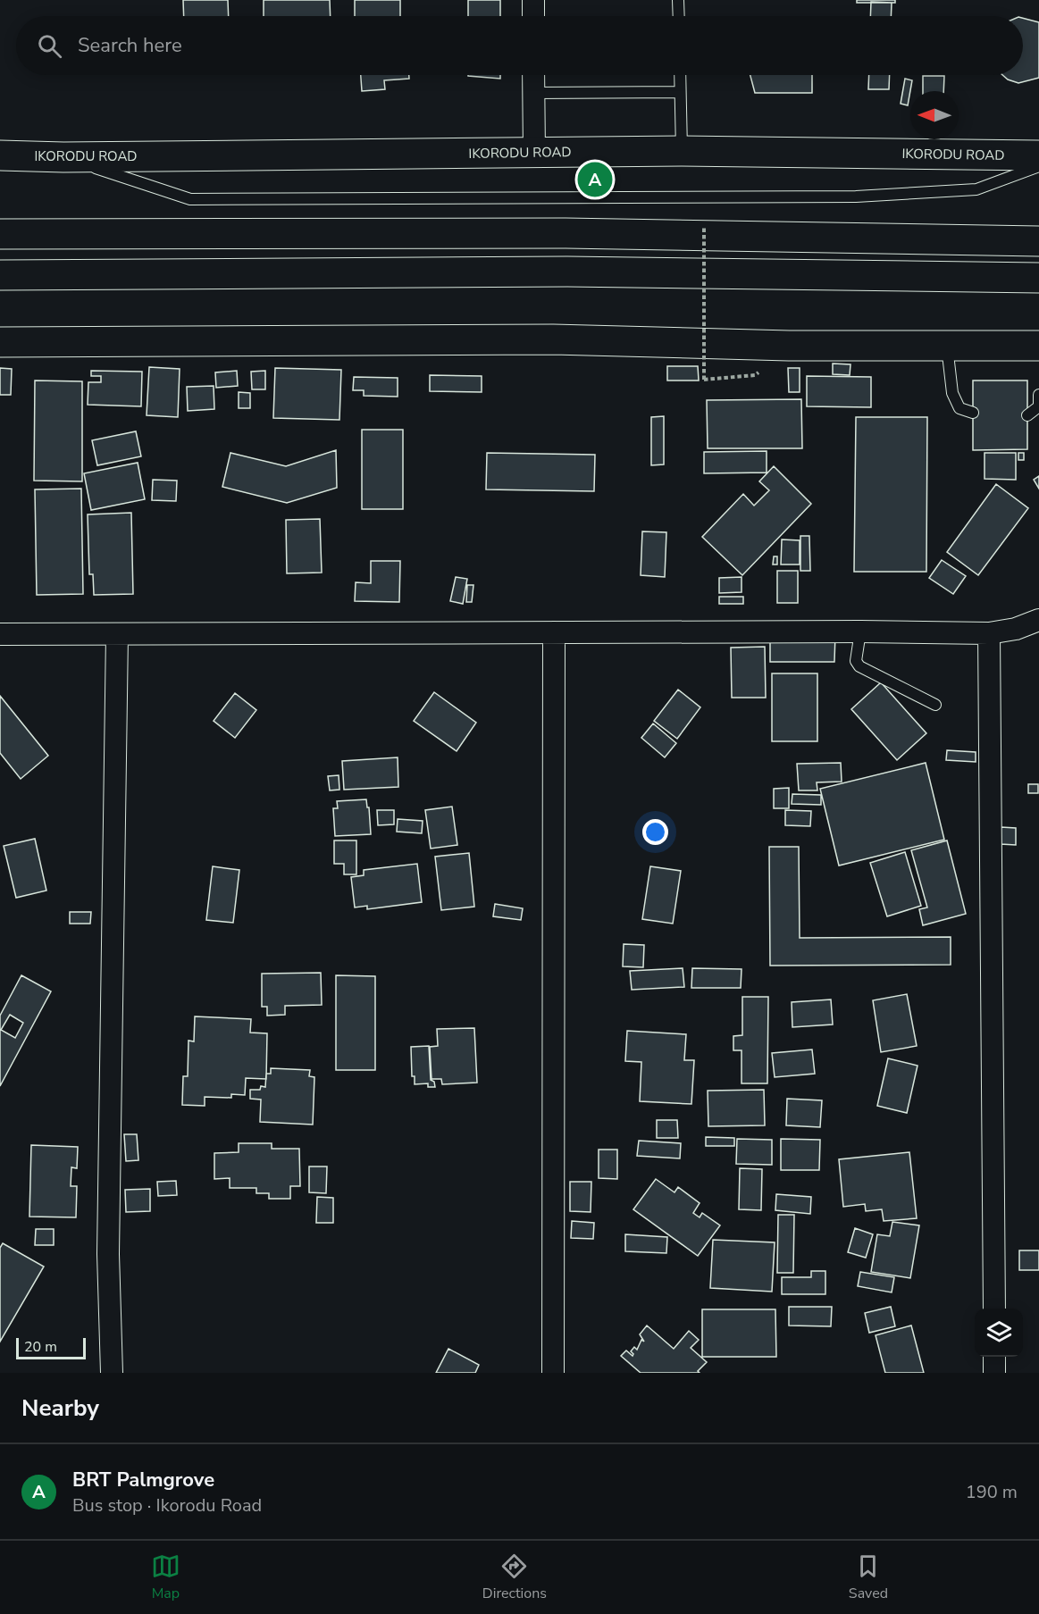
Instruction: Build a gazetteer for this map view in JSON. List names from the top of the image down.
{
  "streets": {
    "main road": ["IKORODU ROAD"]
  },
  "scale_bar": "20 m",
  "north": "left",
  "page": {
    "search": "Search here",
    "pins": "A",
    "scale": "20 m",
    "heading": "Nearby",
    "list": [
      {
        "mark": "A",
        "name": "BRT Palmgrove",
        "note": "Bus stop · Ikorodu Road",
        "value": "190 m"
      }
    ],
    "nav": ["Map", "Directions", "Saved"]
  }
}
